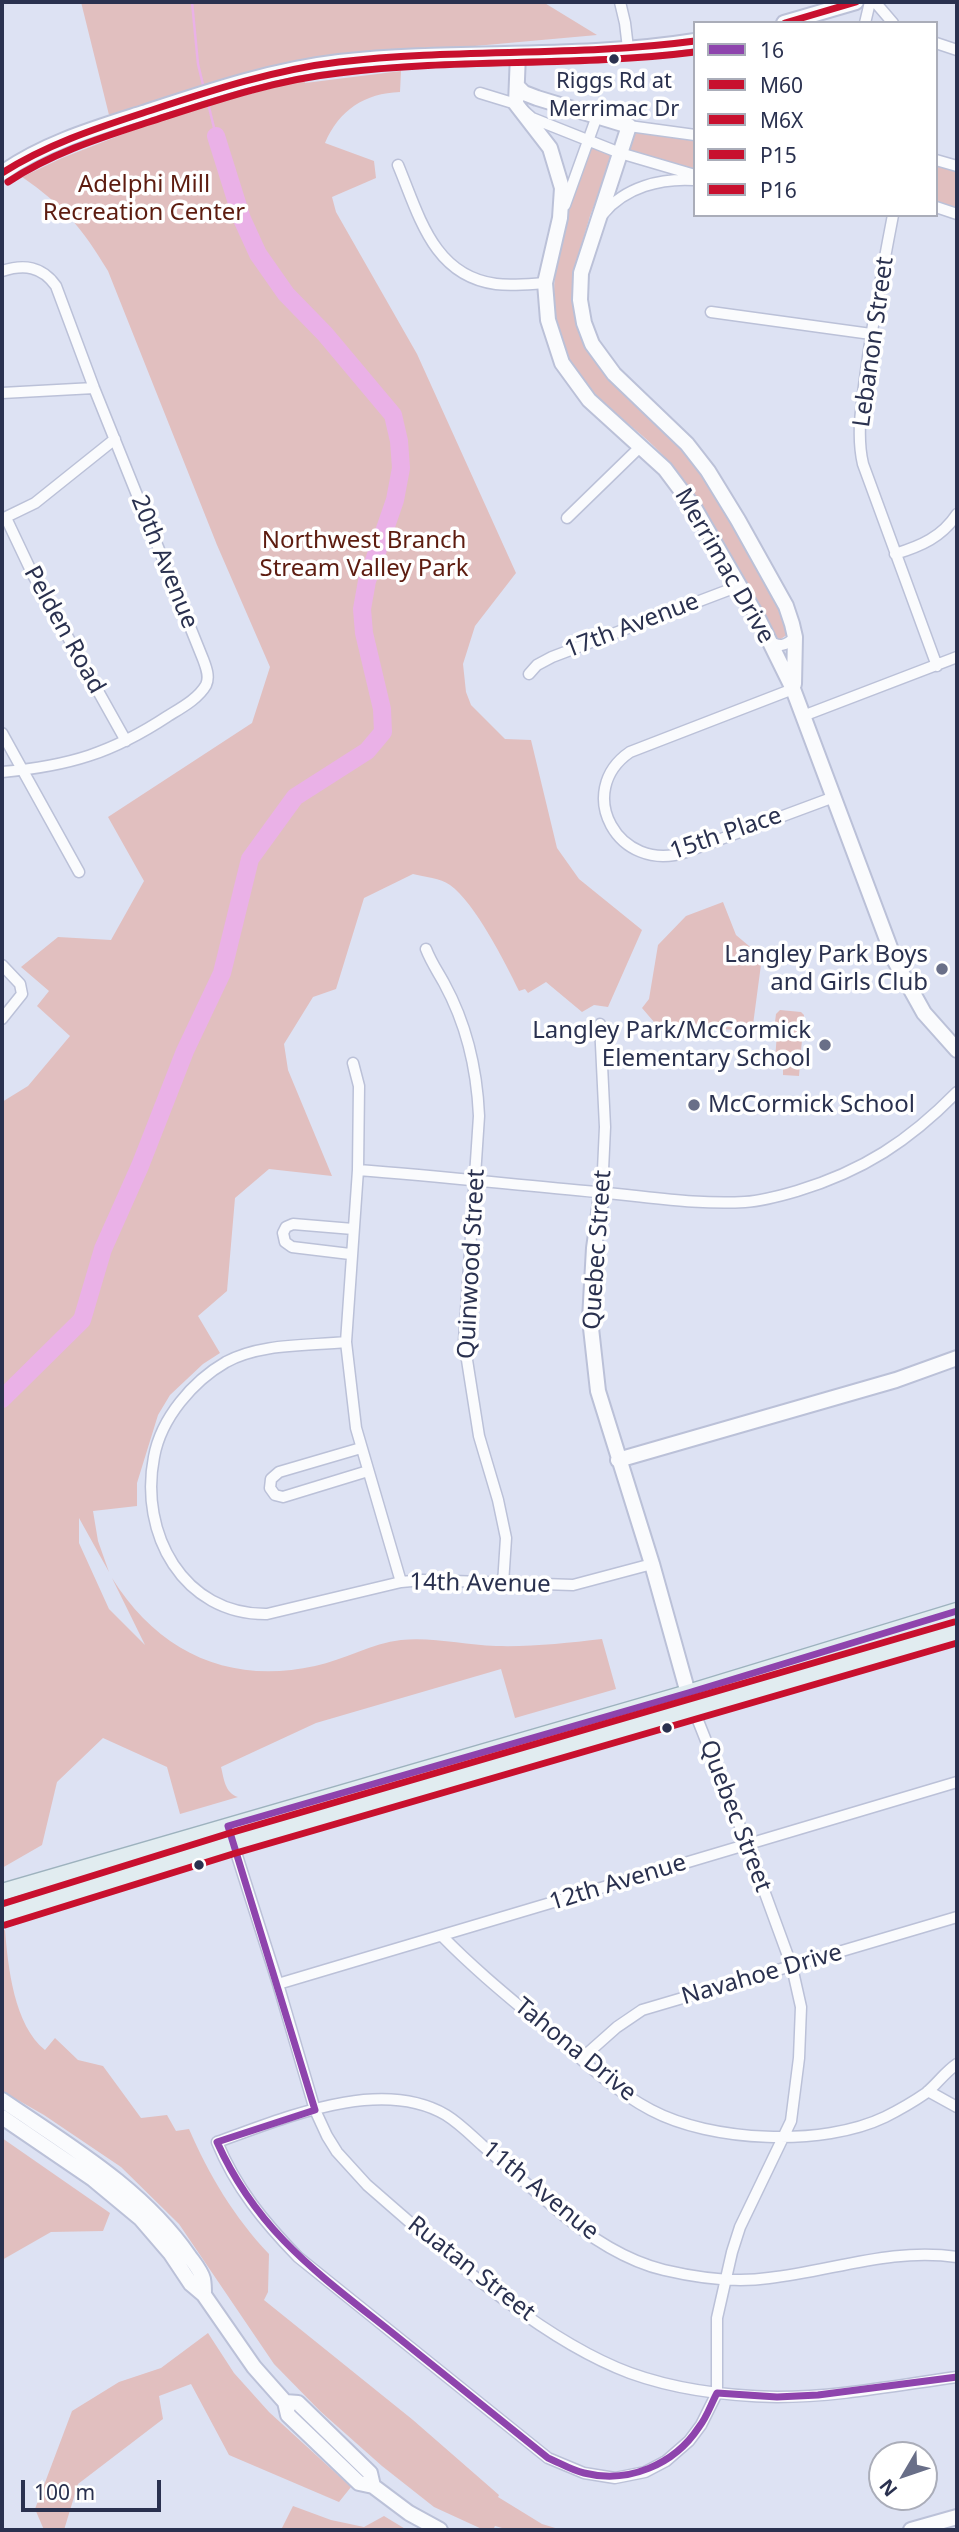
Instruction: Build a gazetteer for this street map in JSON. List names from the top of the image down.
{
  "streets": {
    "street": [
      "Lebanon Street",
      "20th Avenue",
      "Merrimac Drive",
      "17th Avenue",
      "Pelden Road",
      "15th Place",
      "Quebec Street",
      "Quinwood Street",
      "14th Avenue",
      "12th Avenue",
      "Navahoe Drive",
      "Tahona Drive",
      "11th Avenue",
      "Ruatan Street"
    ]
  },
  "crossings": [
    ["20th Avenue", "Pelden Road"],
    ["Merrimac Drive", "17th Avenue"],
    ["Merrimac Drive", "15th Place"],
    ["Quebec Street", "14th Avenue"],
    ["Quebec Street", "12th Avenue"],
    ["Quebec Street", "Navahoe Drive"],
    ["Quebec Street", "Tahona Drive"],
    ["Quebec Street", "11th Avenue"],
    ["Quebec Street", "Ruatan Street"],
    ["Quinwood Street", "14th Avenue"],
    ["12th Avenue", "Tahona Drive"],
    ["12th Avenue", "Ruatan Street"],
    ["Navahoe Drive", "Tahona Drive"],
    ["11th Avenue", "Ruatan Street"]
  ],
  "parks": ["Adelphi Mill Recreation Center", "Northwest Branch Stream Valley Park"],
  "places": [
    "Riggs Rd at Merrimac Dr",
    "Langley Park Boys and Girls Club",
    "Langley Park/McCormick Elementary School",
    "McCormick School"
  ],
  "lines": [
    "transit line P15",
    "transit line P16",
    "transit line 16",
    "transit line M6X",
    "transit line M60"
  ],
  "legend": [
    "16",
    "M60",
    "M6X",
    "P15",
    "P16"
  ],
  "scale_bar": "100 m",
  "north": "bottom left"
}
